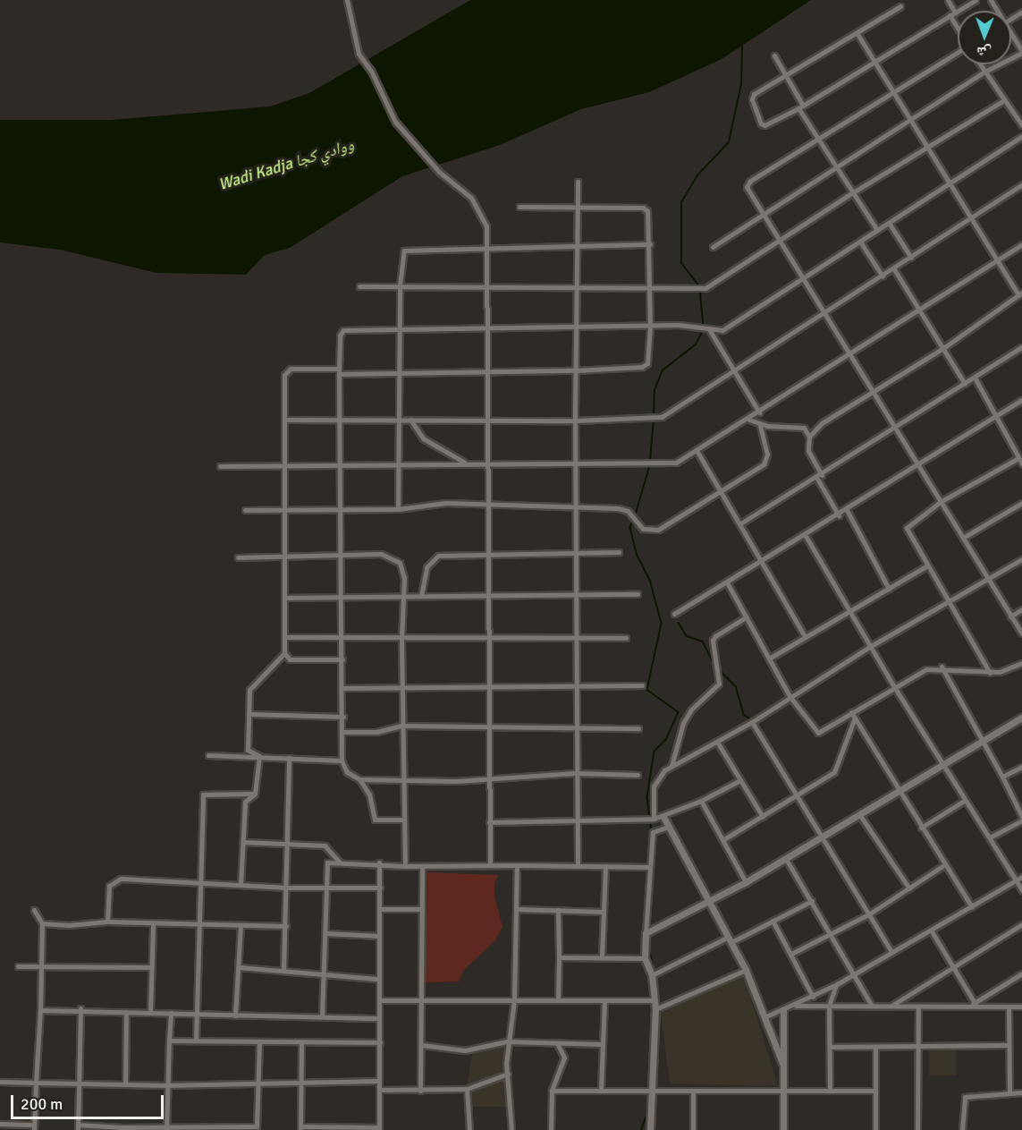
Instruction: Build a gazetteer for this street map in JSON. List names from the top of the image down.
{
  "water": ["Wadi Kadja ووادي كجا"],
  "scale_bar": "200 m",
  "north": "bottom"
}
